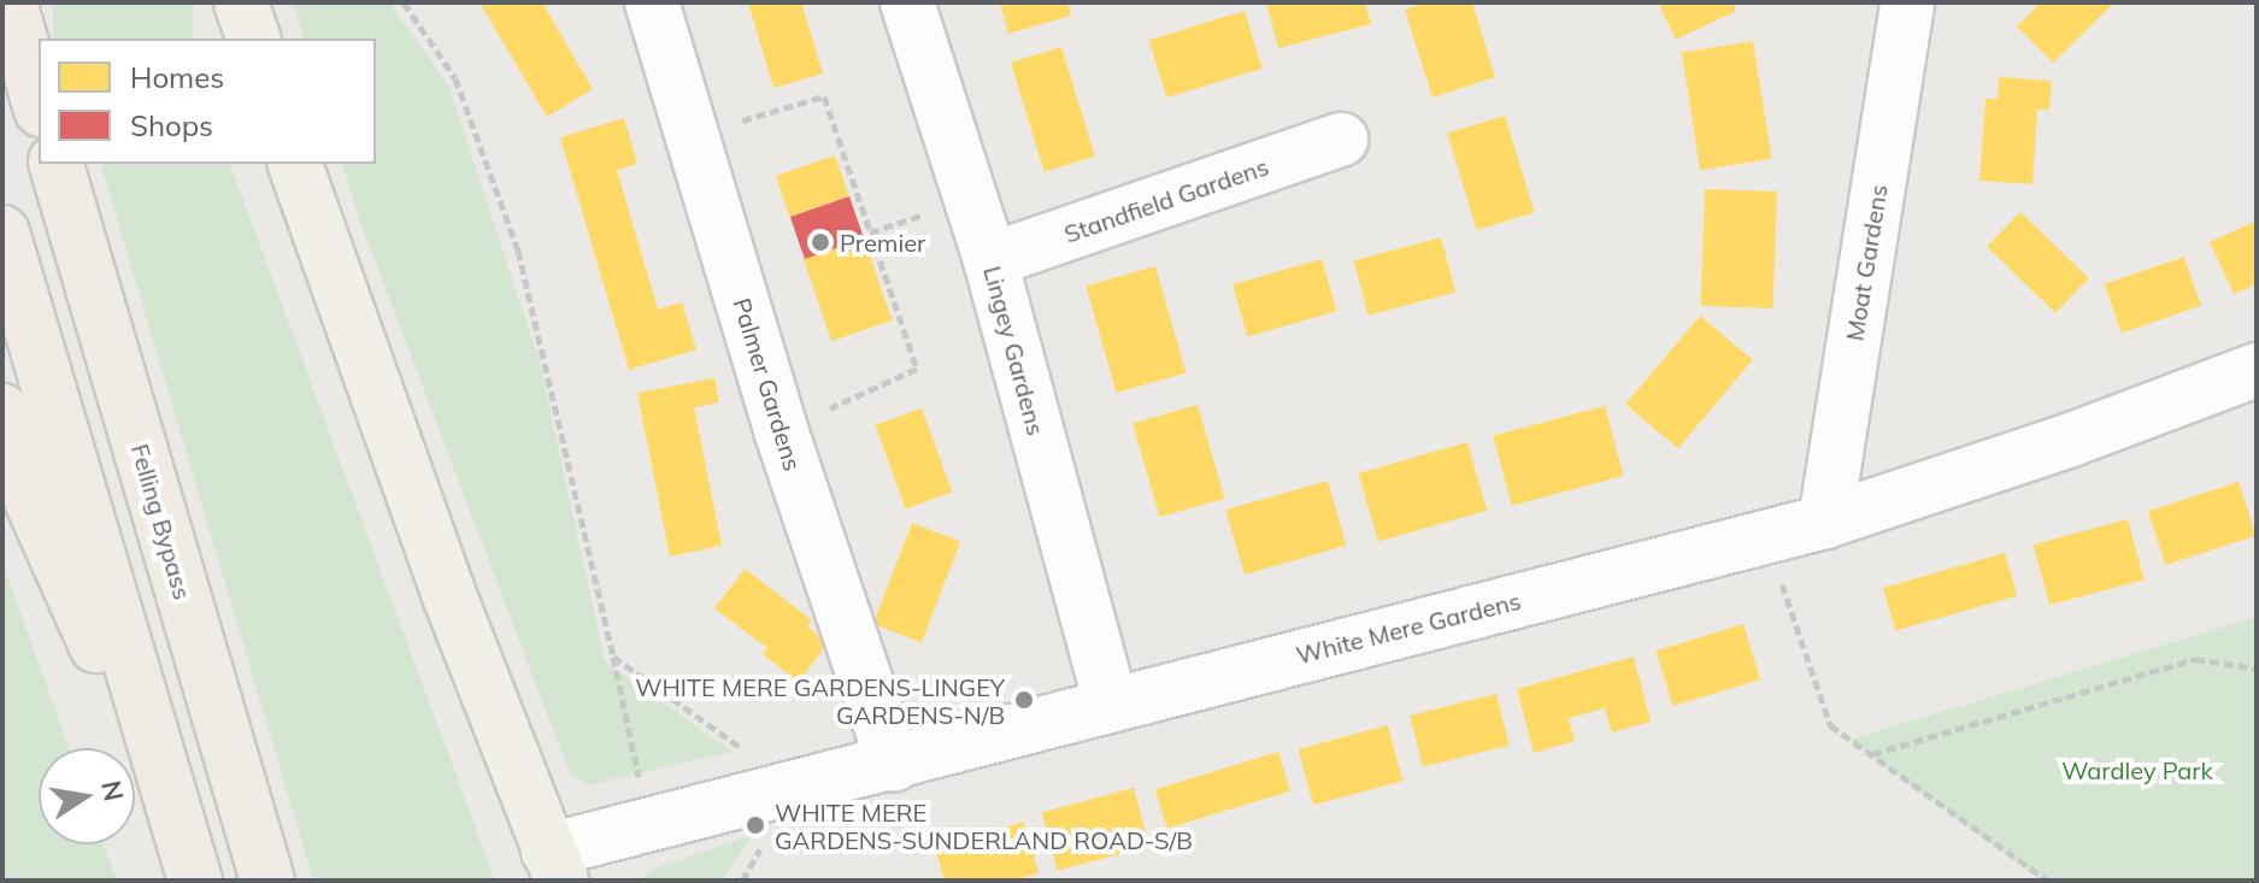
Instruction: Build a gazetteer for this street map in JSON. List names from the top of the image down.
{
  "streets": {
    "highway": ["Felling Bypass"],
    "street": [
      "Standfield Gardens",
      "Moat Gardens",
      "Lingey Gardens",
      "Palmer Gardens",
      "White Mere Gardens"
    ]
  },
  "crossings": [
    ["Standfield Gardens", "Lingey Gardens"],
    ["Moat Gardens", "White Mere Gardens"],
    ["Lingey Gardens", "White Mere Gardens"],
    ["Palmer Gardens", "White Mere Gardens"]
  ],
  "parks": ["Wardley Park"],
  "places": ["Premier", "WHITE MERE GARDENS-LINGEY GARDENS-N/B", "WHITE MERE GARDENS-SUNDERLAND ROAD-S/B"],
  "legend": ["Homes", "Shops"],
  "north": "right"
}
